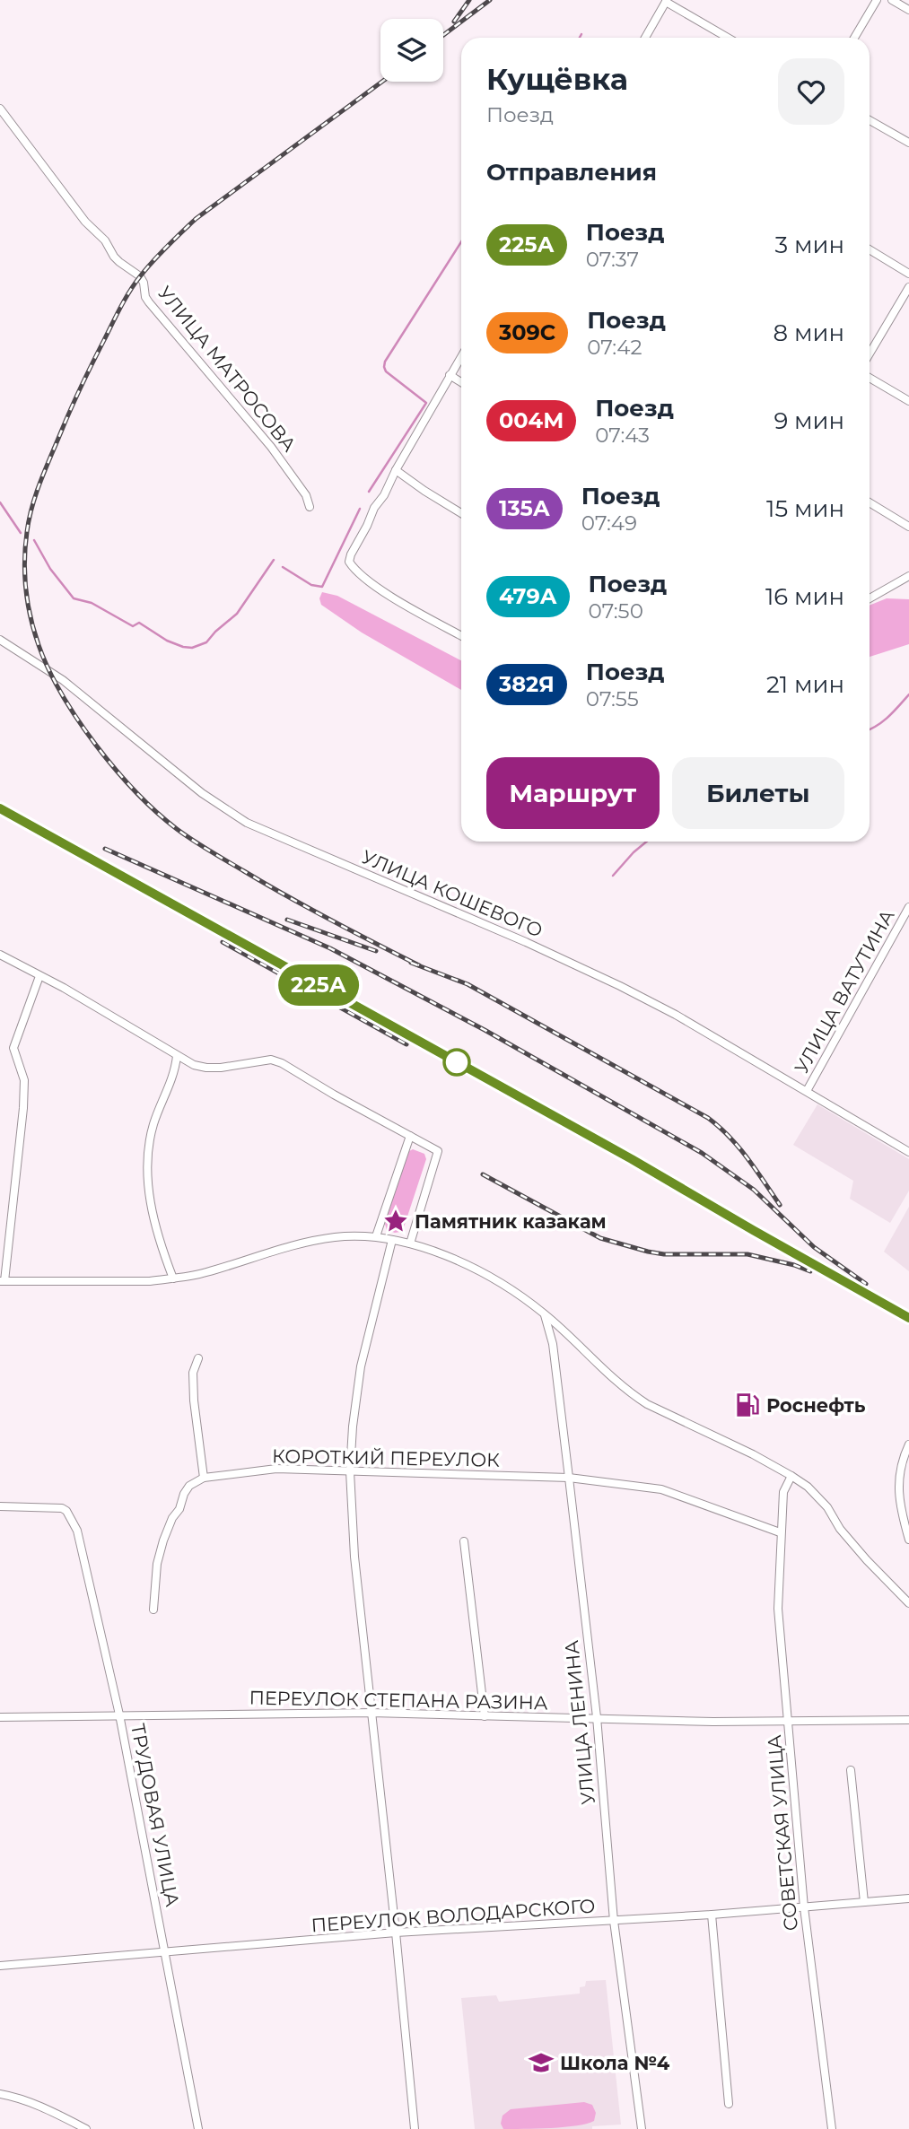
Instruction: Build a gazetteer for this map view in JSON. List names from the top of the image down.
{
  "streets": {
    "street": [
      "УЛИЦА МАТРОСОВА",
      "УЛИЦА КОШЕВОГО",
      "УЛИЦА ВАТУТИНА",
      "КОРОТКИЙ ПЕРЕУЛОК",
      "ПЕРЕУЛОК СТЕПАНА РАЗИНА",
      "УЛИЦА ЛЕНИНА",
      "ТРУДОВАЯ УЛИЦА",
      "СОВЕТСКАЯ УЛИЦА",
      "ПЕРЕУЛОК ВОЛОДАРСКОГО"
    ]
  },
  "crossings": [
    ["УЛИЦА КОШЕВОГО", "УЛИЦА ВАТУТИНА"],
    ["КОРОТКИЙ ПЕРЕУЛОК", "УЛИЦА ЛЕНИНА"],
    ["ПЕРЕУЛОК СТЕПАНА РАЗИНА", "УЛИЦА ЛЕНИНА"],
    ["ПЕРЕУЛОК СТЕПАНА РАЗИНА", "ТРУДОВАЯ УЛИЦА"],
    ["ПЕРЕУЛОК СТЕПАНА РАЗИНА", "СОВЕТСКАЯ УЛИЦА"],
    ["УЛИЦА ЛЕНИНА", "ПЕРЕУЛОК ВОЛОДАРСКОГО"],
    ["ТРУДОВАЯ УЛИЦА", "ПЕРЕУЛОК ВОЛОДАРСКОГО"],
    ["СОВЕТСКАЯ УЛИЦА", "ПЕРЕУЛОК ВОЛОДАРСКОГО"]
  ],
  "places": {
    "place": ["Памятник казакам"],
    "fuel station": ["Роснефть"],
    "school or university": ["Школа №4"]
  },
  "page": {
    "on_map": "225А",
    "heading": [
      ["Кущёвка", "Поезд"],
      "Отправления"
    ],
    "list": [
      {
        "mark": "225А",
        "name": "Поезд",
        "note": "07:37",
        "value": "3 мин"
      },
      {
        "mark": "309С",
        "name": "Поезд",
        "note": "07:42",
        "value": "8 мин"
      },
      {
        "mark": "004М",
        "name": "Поезд",
        "note": "07:43",
        "value": "9 мин"
      },
      {
        "mark": "135А",
        "name": "Поезд",
        "note": "07:49",
        "value": "15 мин"
      },
      {
        "mark": "479А",
        "name": "Поезд",
        "note": "07:50",
        "value": "16 мин"
      },
      {
        "mark": "382Я",
        "name": "Поезд",
        "note": "07:55",
        "value": "21 мин"
      }
    ],
    "buttons": ["Маршрут", "Билеты"]
  }
}
